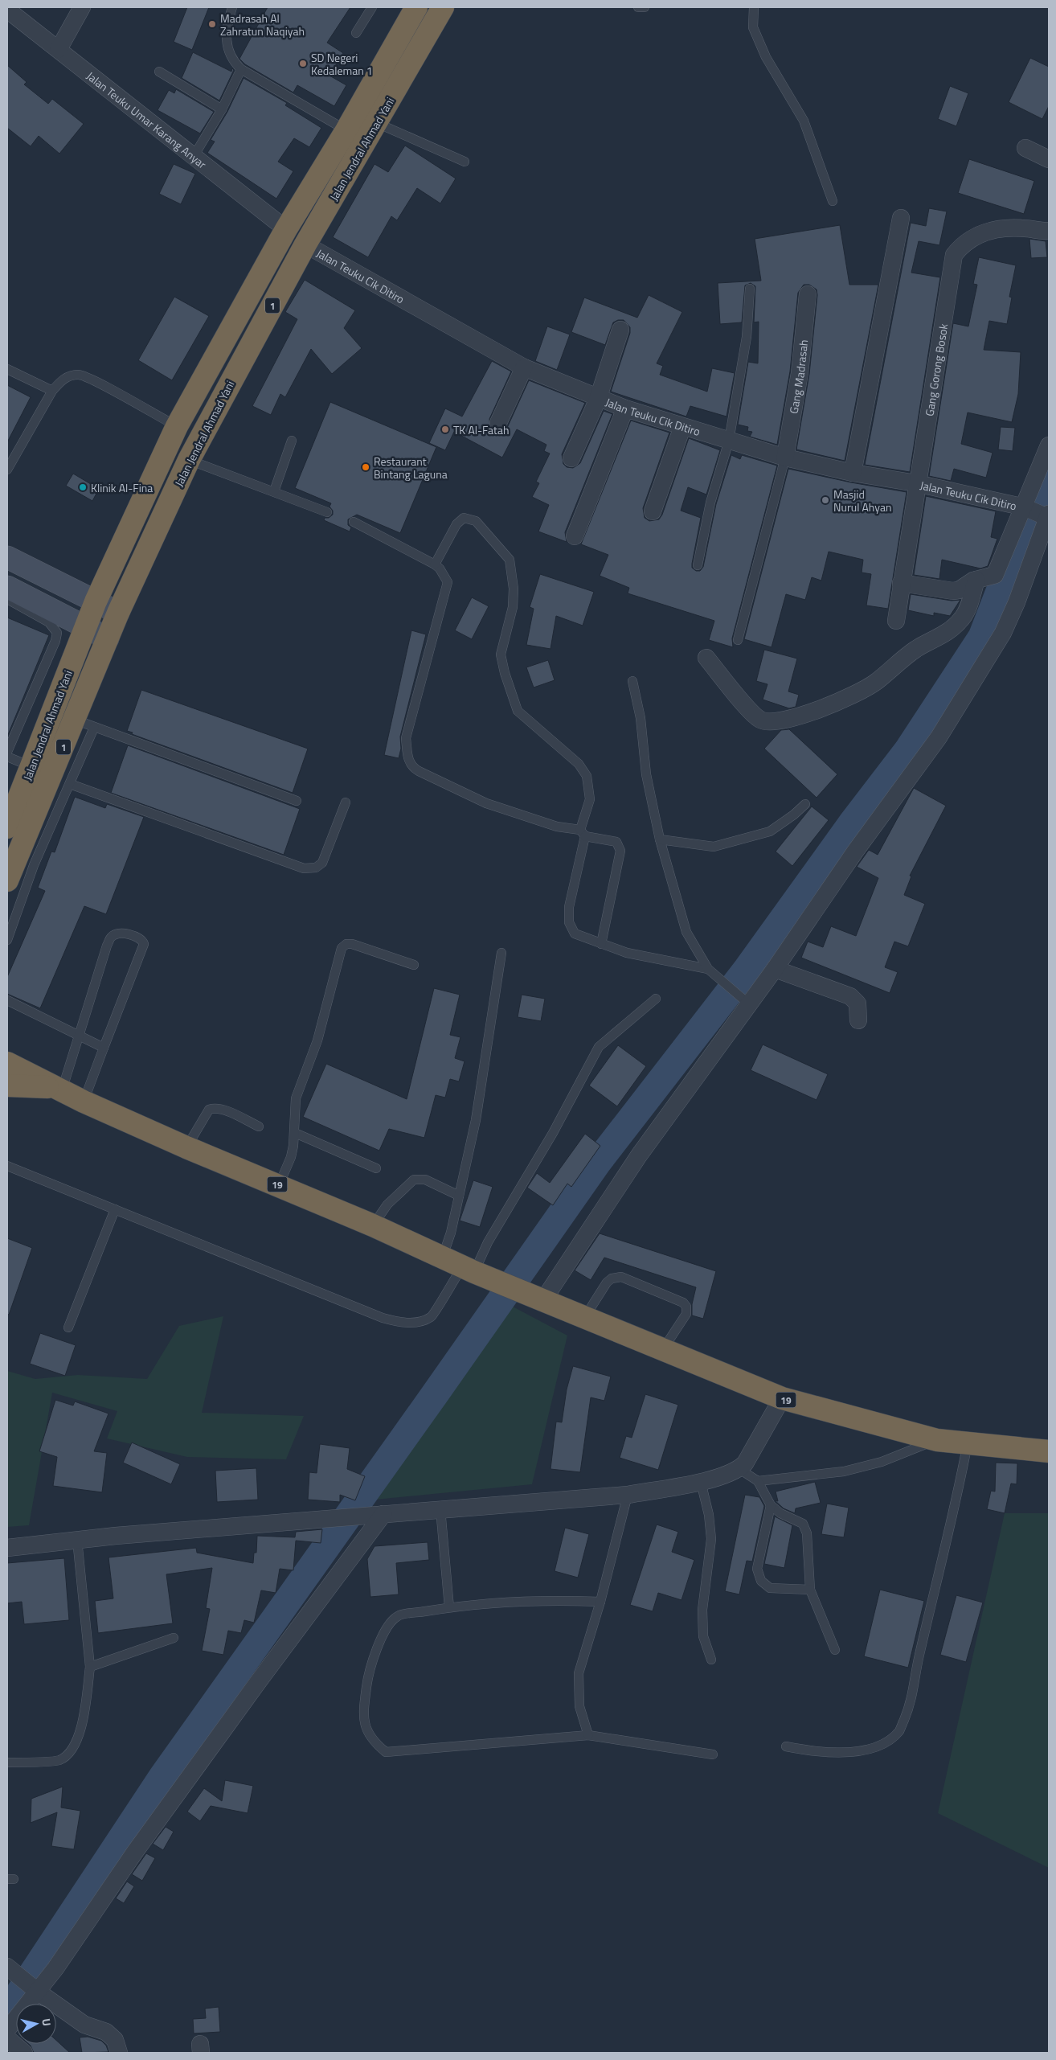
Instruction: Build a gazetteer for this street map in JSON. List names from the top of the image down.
{
  "streets": {
    "highway": ["Jalan Jendral Ahmad Yani", "1", "19"],
    "street": [
      "Jalan Teuku Umar Karang Anyar",
      "Jalan Teuku Cik Ditiro",
      "Gang Gorong Bosok",
      "Gang Madrasah"
    ]
  },
  "crossings": [
    ["Jalan Teuku Umar Karang Anyar", "Jalan Jendral Ahmad Yani"],
    ["Jalan Jendral Ahmad Yani", "Jalan Teuku Cik Ditiro"],
    ["Jalan Teuku Cik Ditiro", "Gang Gorong Bosok"],
    ["Jalan Teuku Cik Ditiro", "Gang Madrasah"]
  ],
  "places": [
    "Madrasah Al Zahratun Naqiyah",
    "SD Negeri Kedaleman 1",
    "TK Al-Fatah",
    "Restaurant Bintang Laguna",
    "Klinik Al-Fina",
    "Masjid Nurul Ahyan"
  ],
  "north": "right"
}
